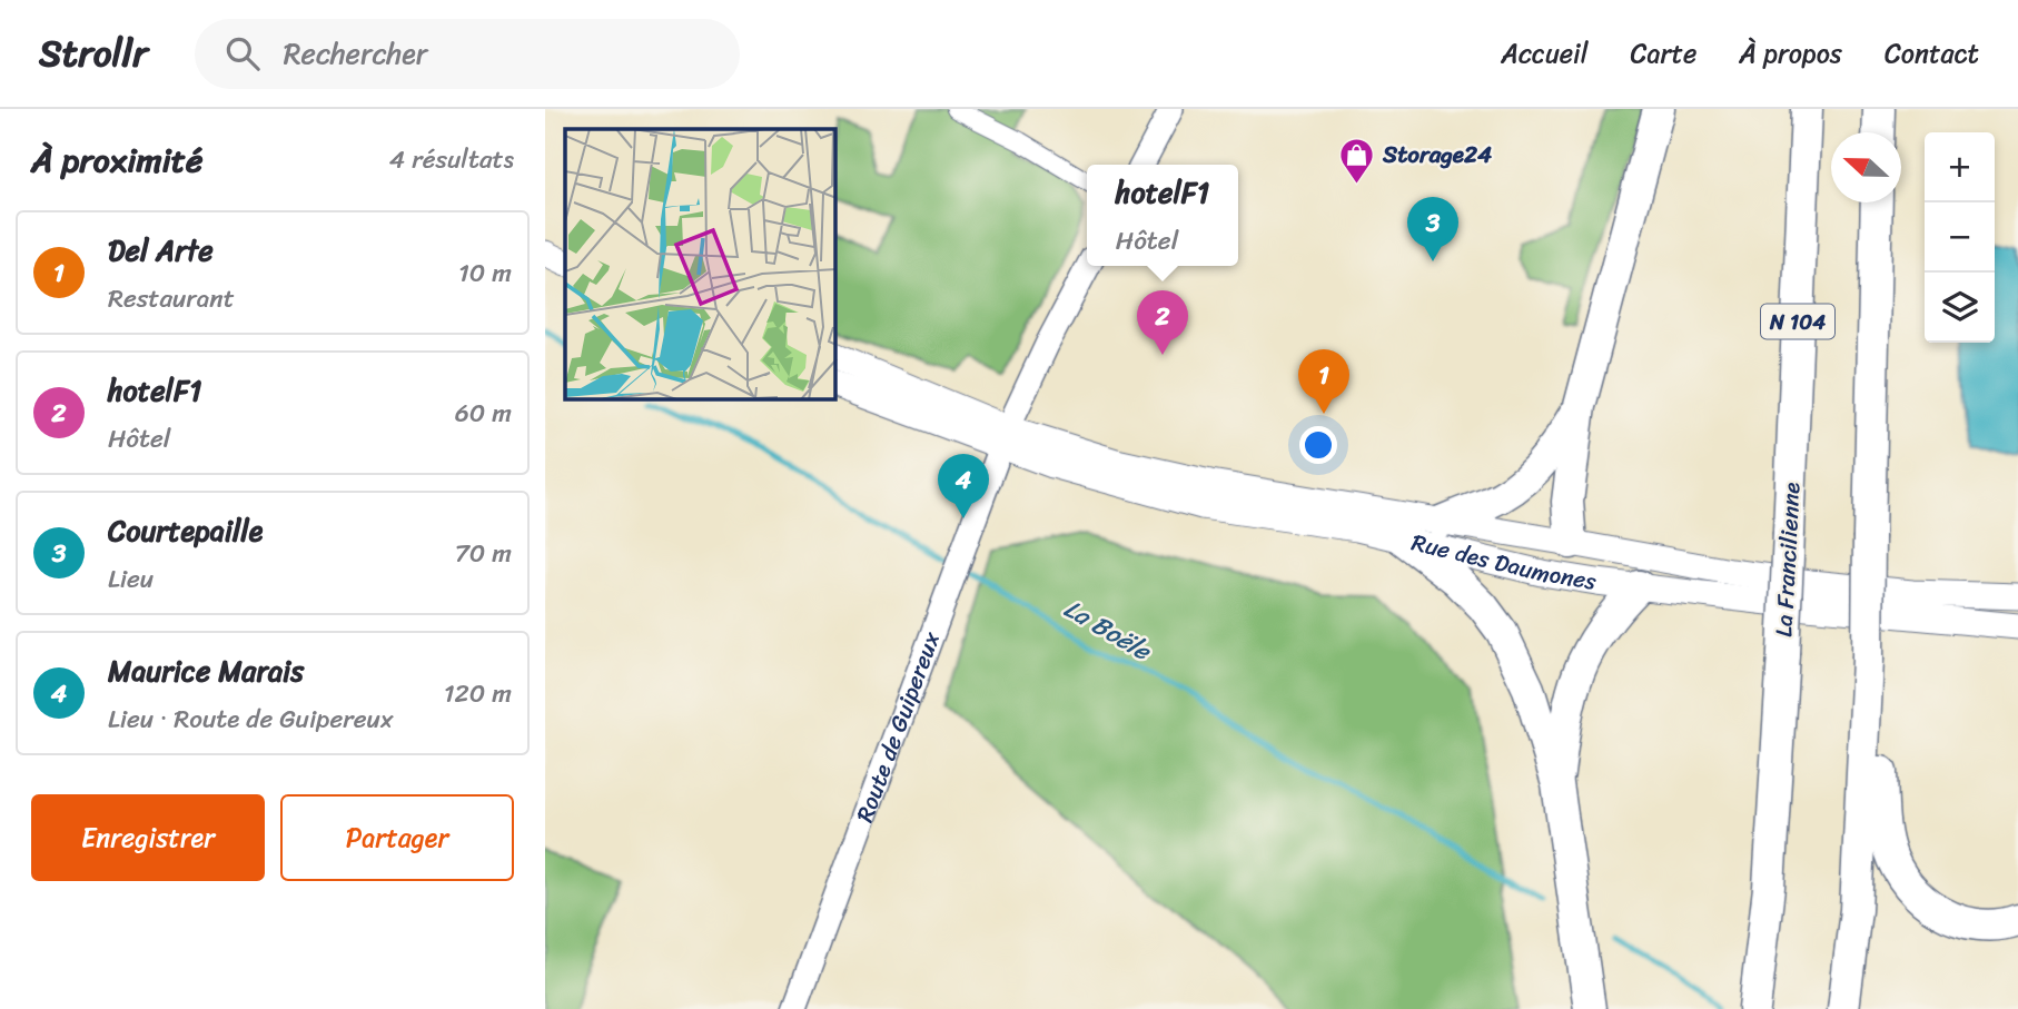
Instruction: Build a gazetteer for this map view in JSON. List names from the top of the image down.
{
  "streets": {
    "highway": ["N 104", "La Francilienne"],
    "main road": ["Rue des Daumones"],
    "street": ["Route de Guipereux"]
  },
  "crossings": [
    ["Rue des Daumones", "Route de Guipereux"]
  ],
  "water": ["La Boële"],
  "places": {
    "shop": ["Storage24"]
  },
  "north": "left",
  "page": {
    "header": "Strollr",
    "search": "Rechercher",
    "nav": [
      "Accueil",
      "Carte",
      "À propos",
      "Contact"
    ],
    "heading": ["À proximité", "4 résultats"],
    "map_buttons": ["+", "−"],
    "popup": ["hotelF1", "Hôtel"],
    "pins": [
      "3",
      "2",
      "1",
      "4"
    ],
    "list": [
      {
        "mark": "1",
        "name": "Del Arte",
        "note": "Restaurant",
        "value": "10 m"
      },
      {
        "mark": "2",
        "name": "hotelF1",
        "note": "Hôtel",
        "value": "60 m"
      },
      {
        "mark": "3",
        "name": "Courtepaille",
        "note": "Lieu",
        "value": "70 m"
      },
      {
        "mark": "4",
        "name": "Maurice Marais",
        "note": "Lieu · Route de Guipereux",
        "value": "120 m"
      }
    ],
    "buttons": ["Enregistrer", "Partager"]
  }
}
